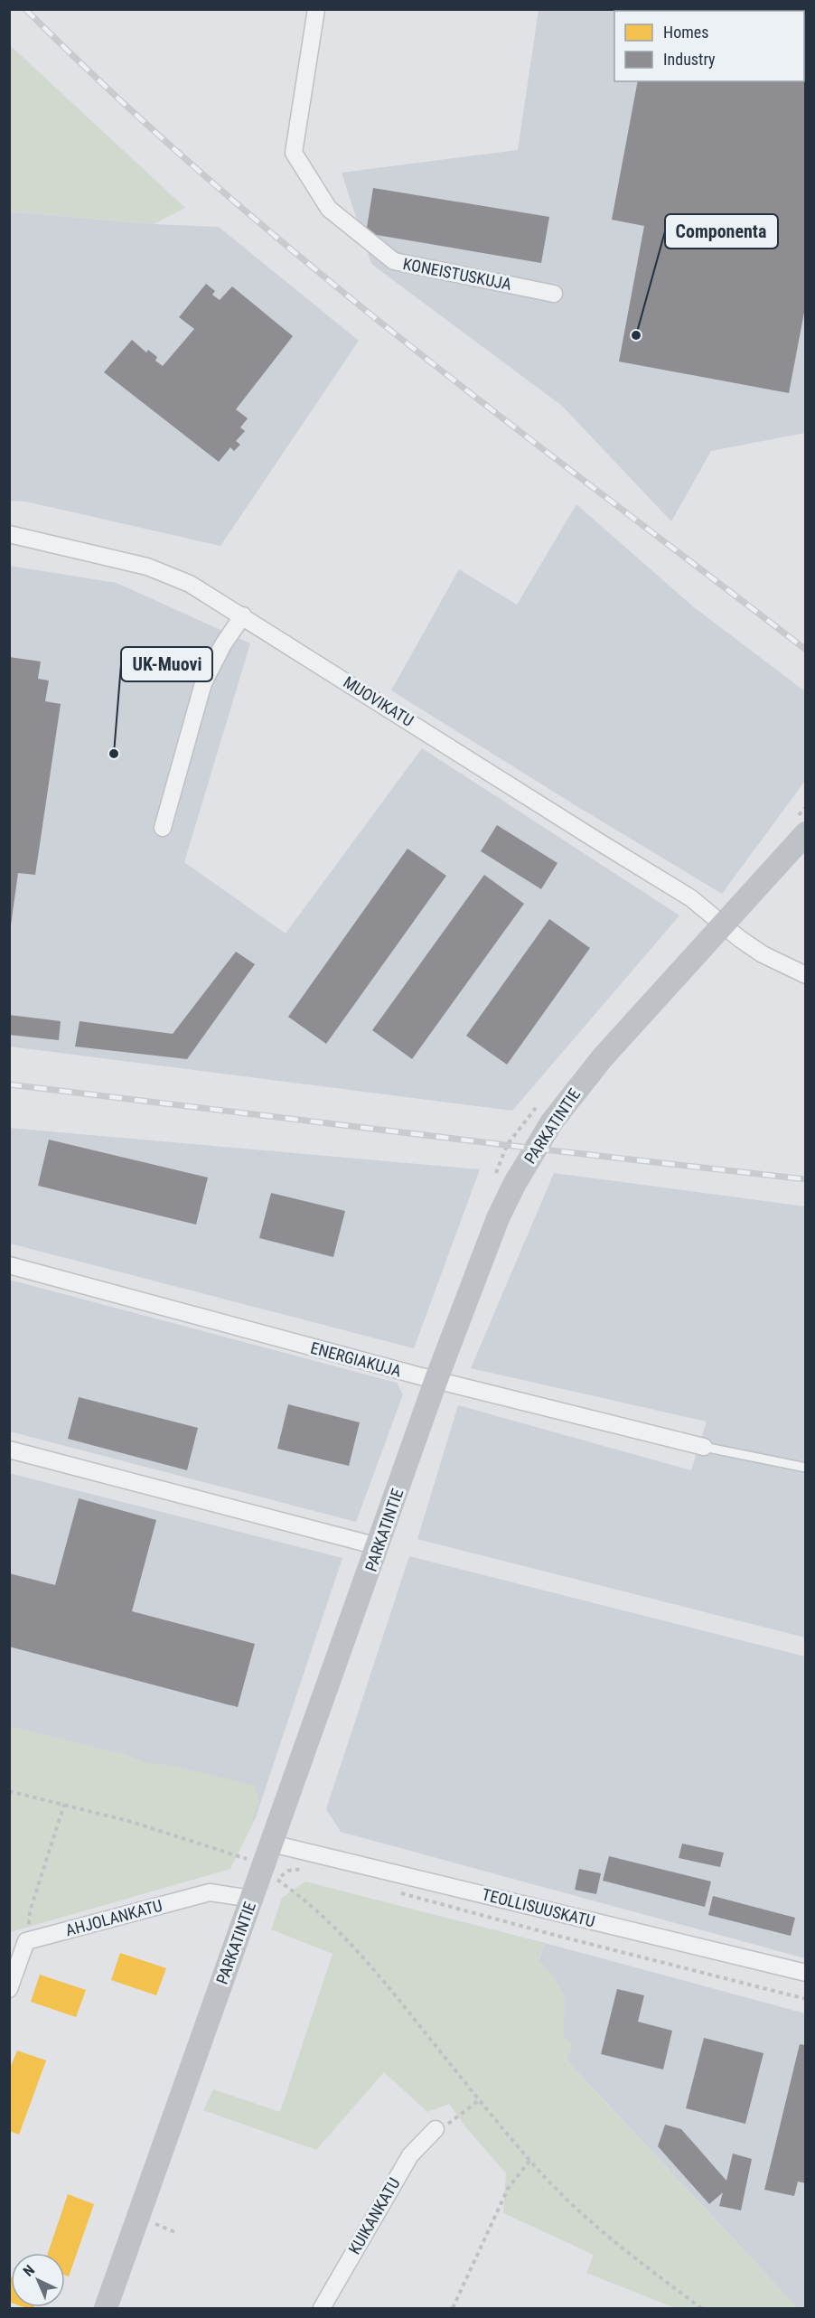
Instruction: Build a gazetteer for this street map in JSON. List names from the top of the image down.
{
  "streets": {
    "street": [
      "KONEISTUSKUJA",
      "MUOVIKATU",
      "PARKATINTIE",
      "ENERGIAKUJA",
      "TEOLLISUUSKATU",
      "AHJOLANKATU",
      "KUIKANKATU"
    ]
  },
  "crossings": [
    ["MUOVIKATU", "PARKATINTIE"],
    ["PARKATINTIE", "ENERGIAKUJA"],
    ["PARKATINTIE", "TEOLLISUUSKATU"],
    ["PARKATINTIE", "AHJOLANKATU"]
  ],
  "places": ["Componenta", "UK-Muovi"],
  "legend": ["Homes", "Industry"],
  "north": "top left"
}
